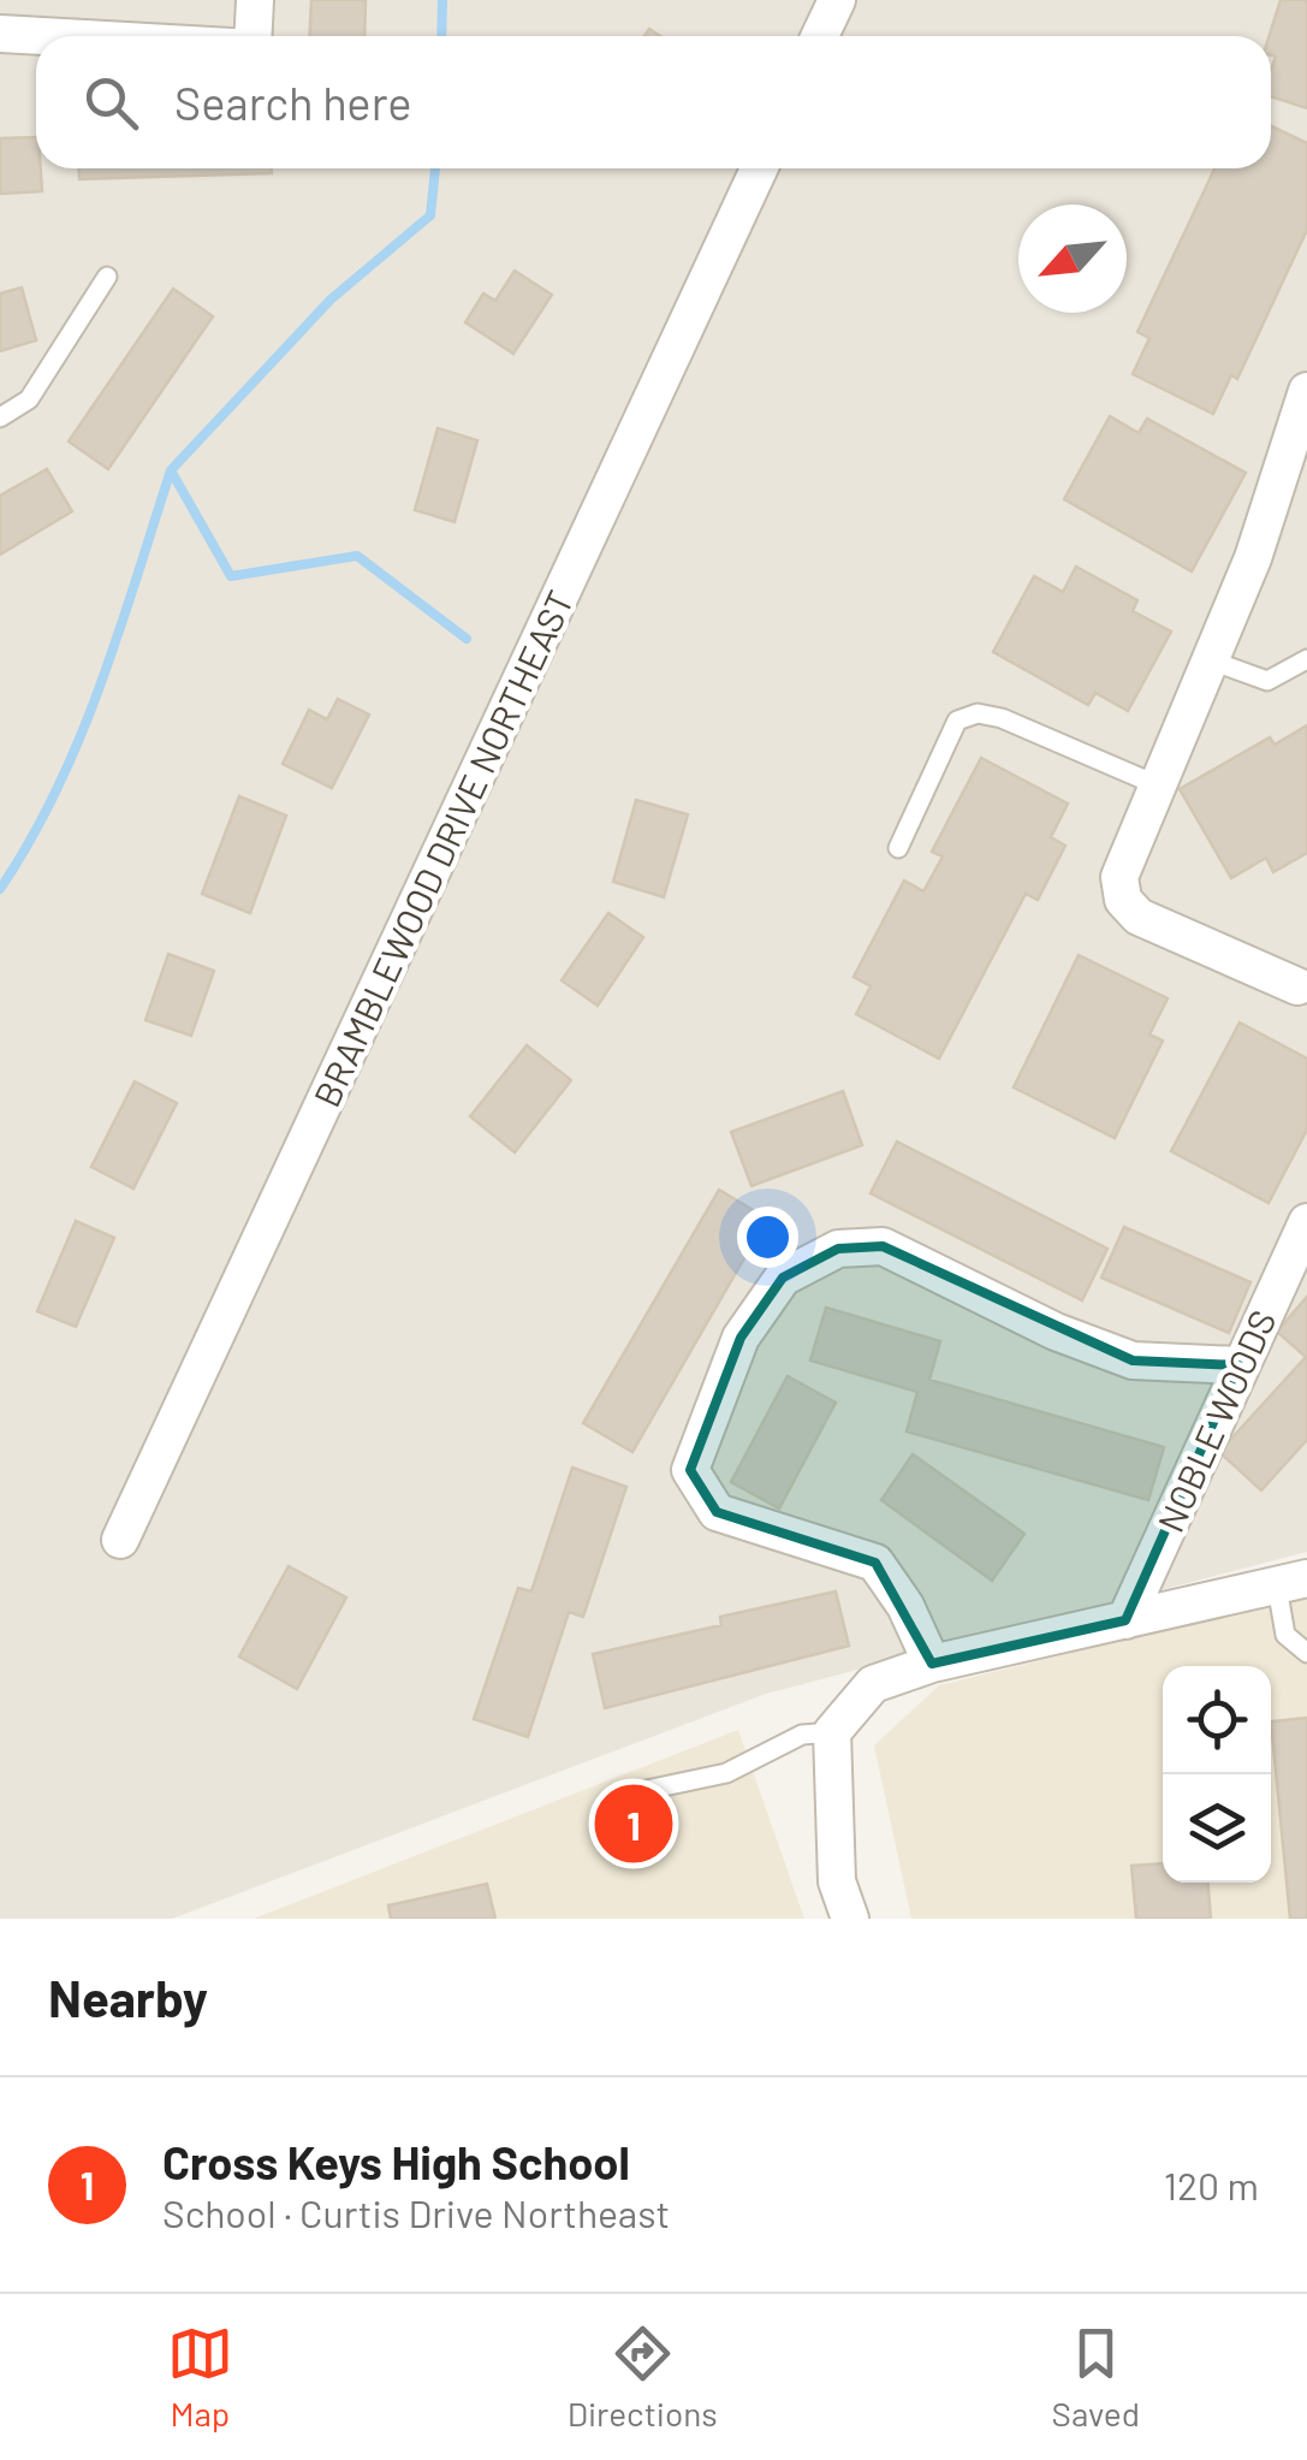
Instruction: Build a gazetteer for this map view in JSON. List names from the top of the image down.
{
  "streets": {
    "street": ["BRAMBLEWOOD DRIVE NORTHEAST", "NOBLE WOODS"]
  },
  "north": "bottom left",
  "page": {
    "search": "Search here",
    "pins": "1",
    "heading": "Nearby",
    "list": [
      {
        "mark": "1",
        "name": "Cross Keys High School",
        "note": "School · Curtis Drive Northeast",
        "value": "120 m"
      }
    ],
    "nav": ["Map", "Directions", "Saved"]
  }
}
